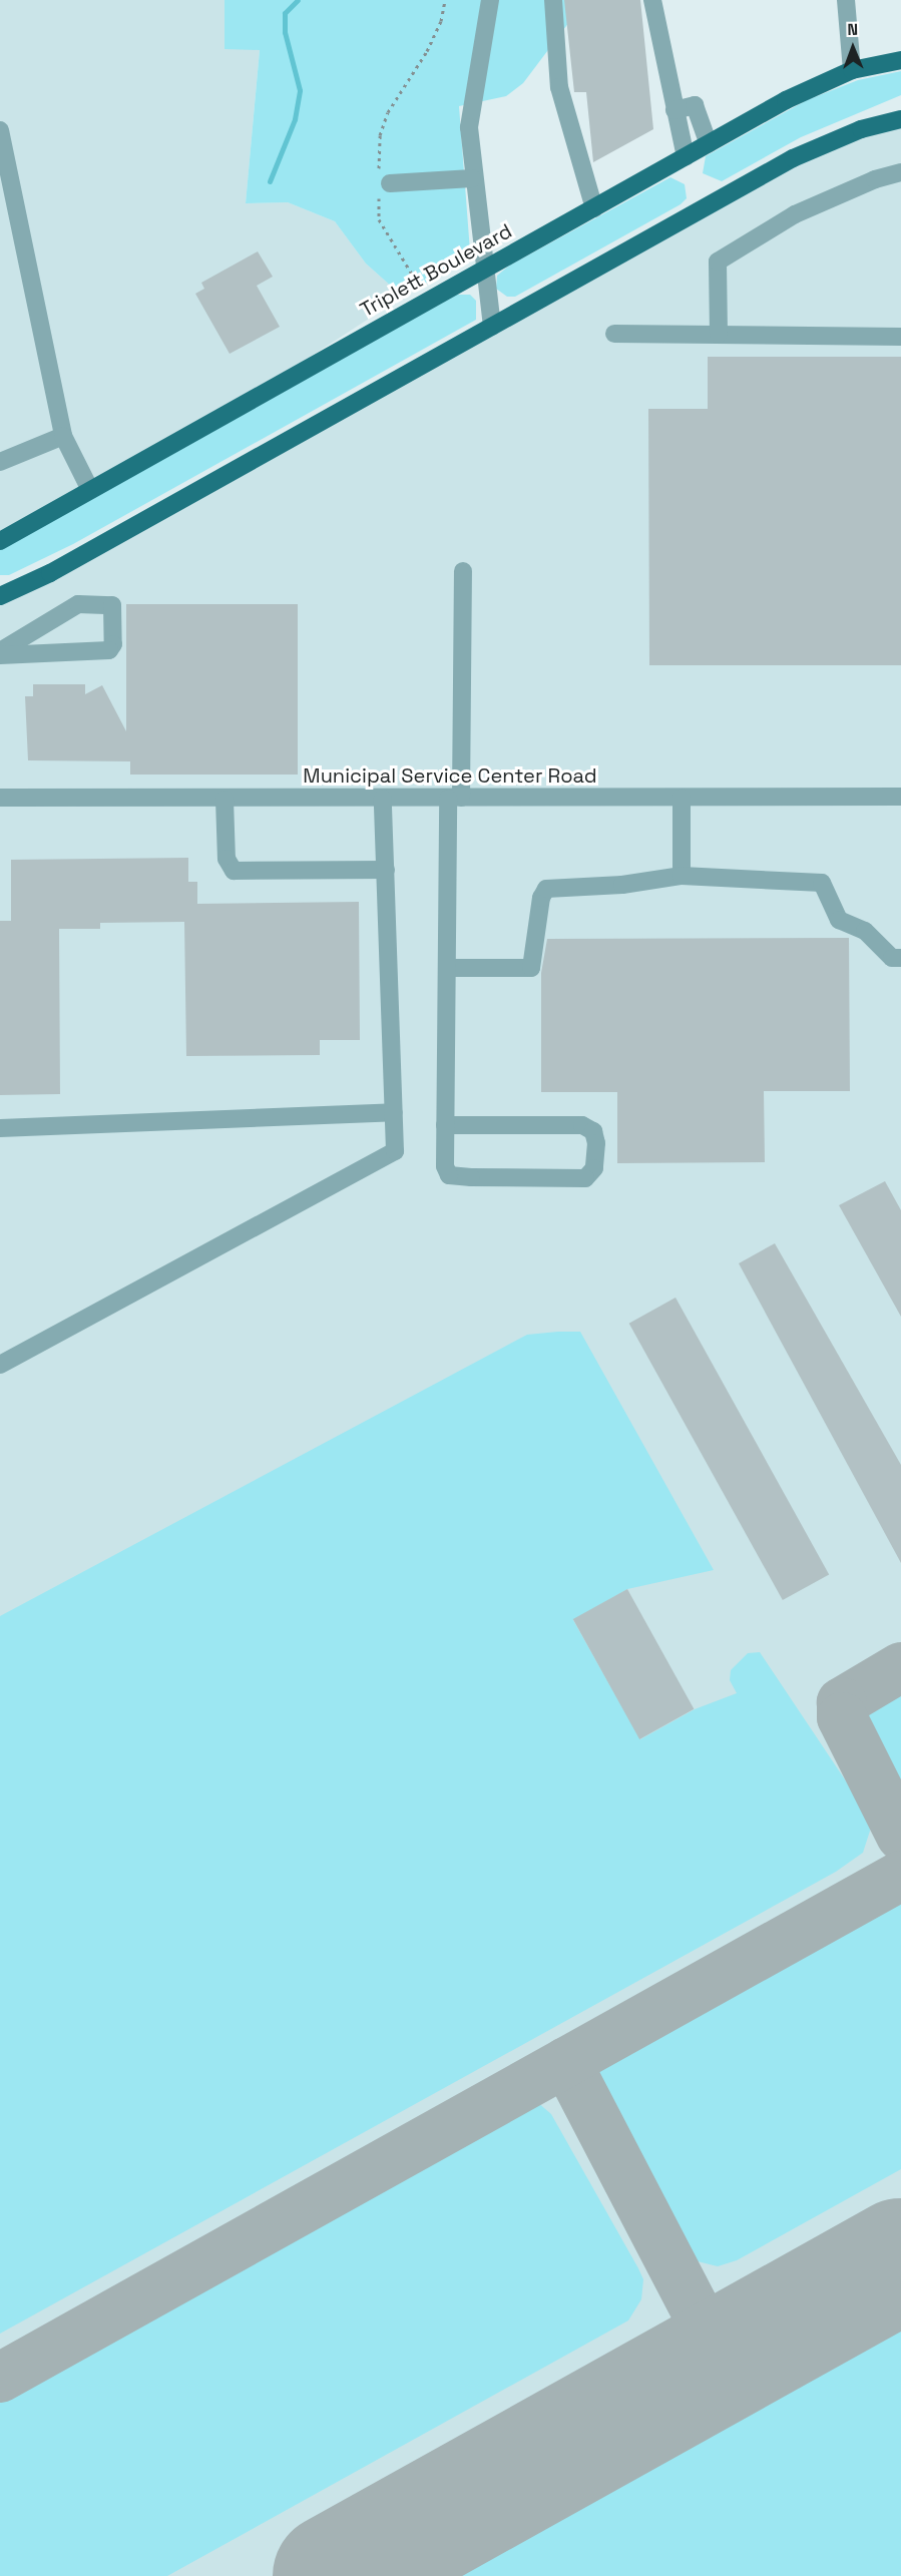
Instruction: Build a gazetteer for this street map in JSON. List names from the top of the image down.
{
  "streets": {
    "main road": ["Triplett Boulevard"],
    "street": ["Municipal Service Center Road"]
  },
  "north": "top"
}
